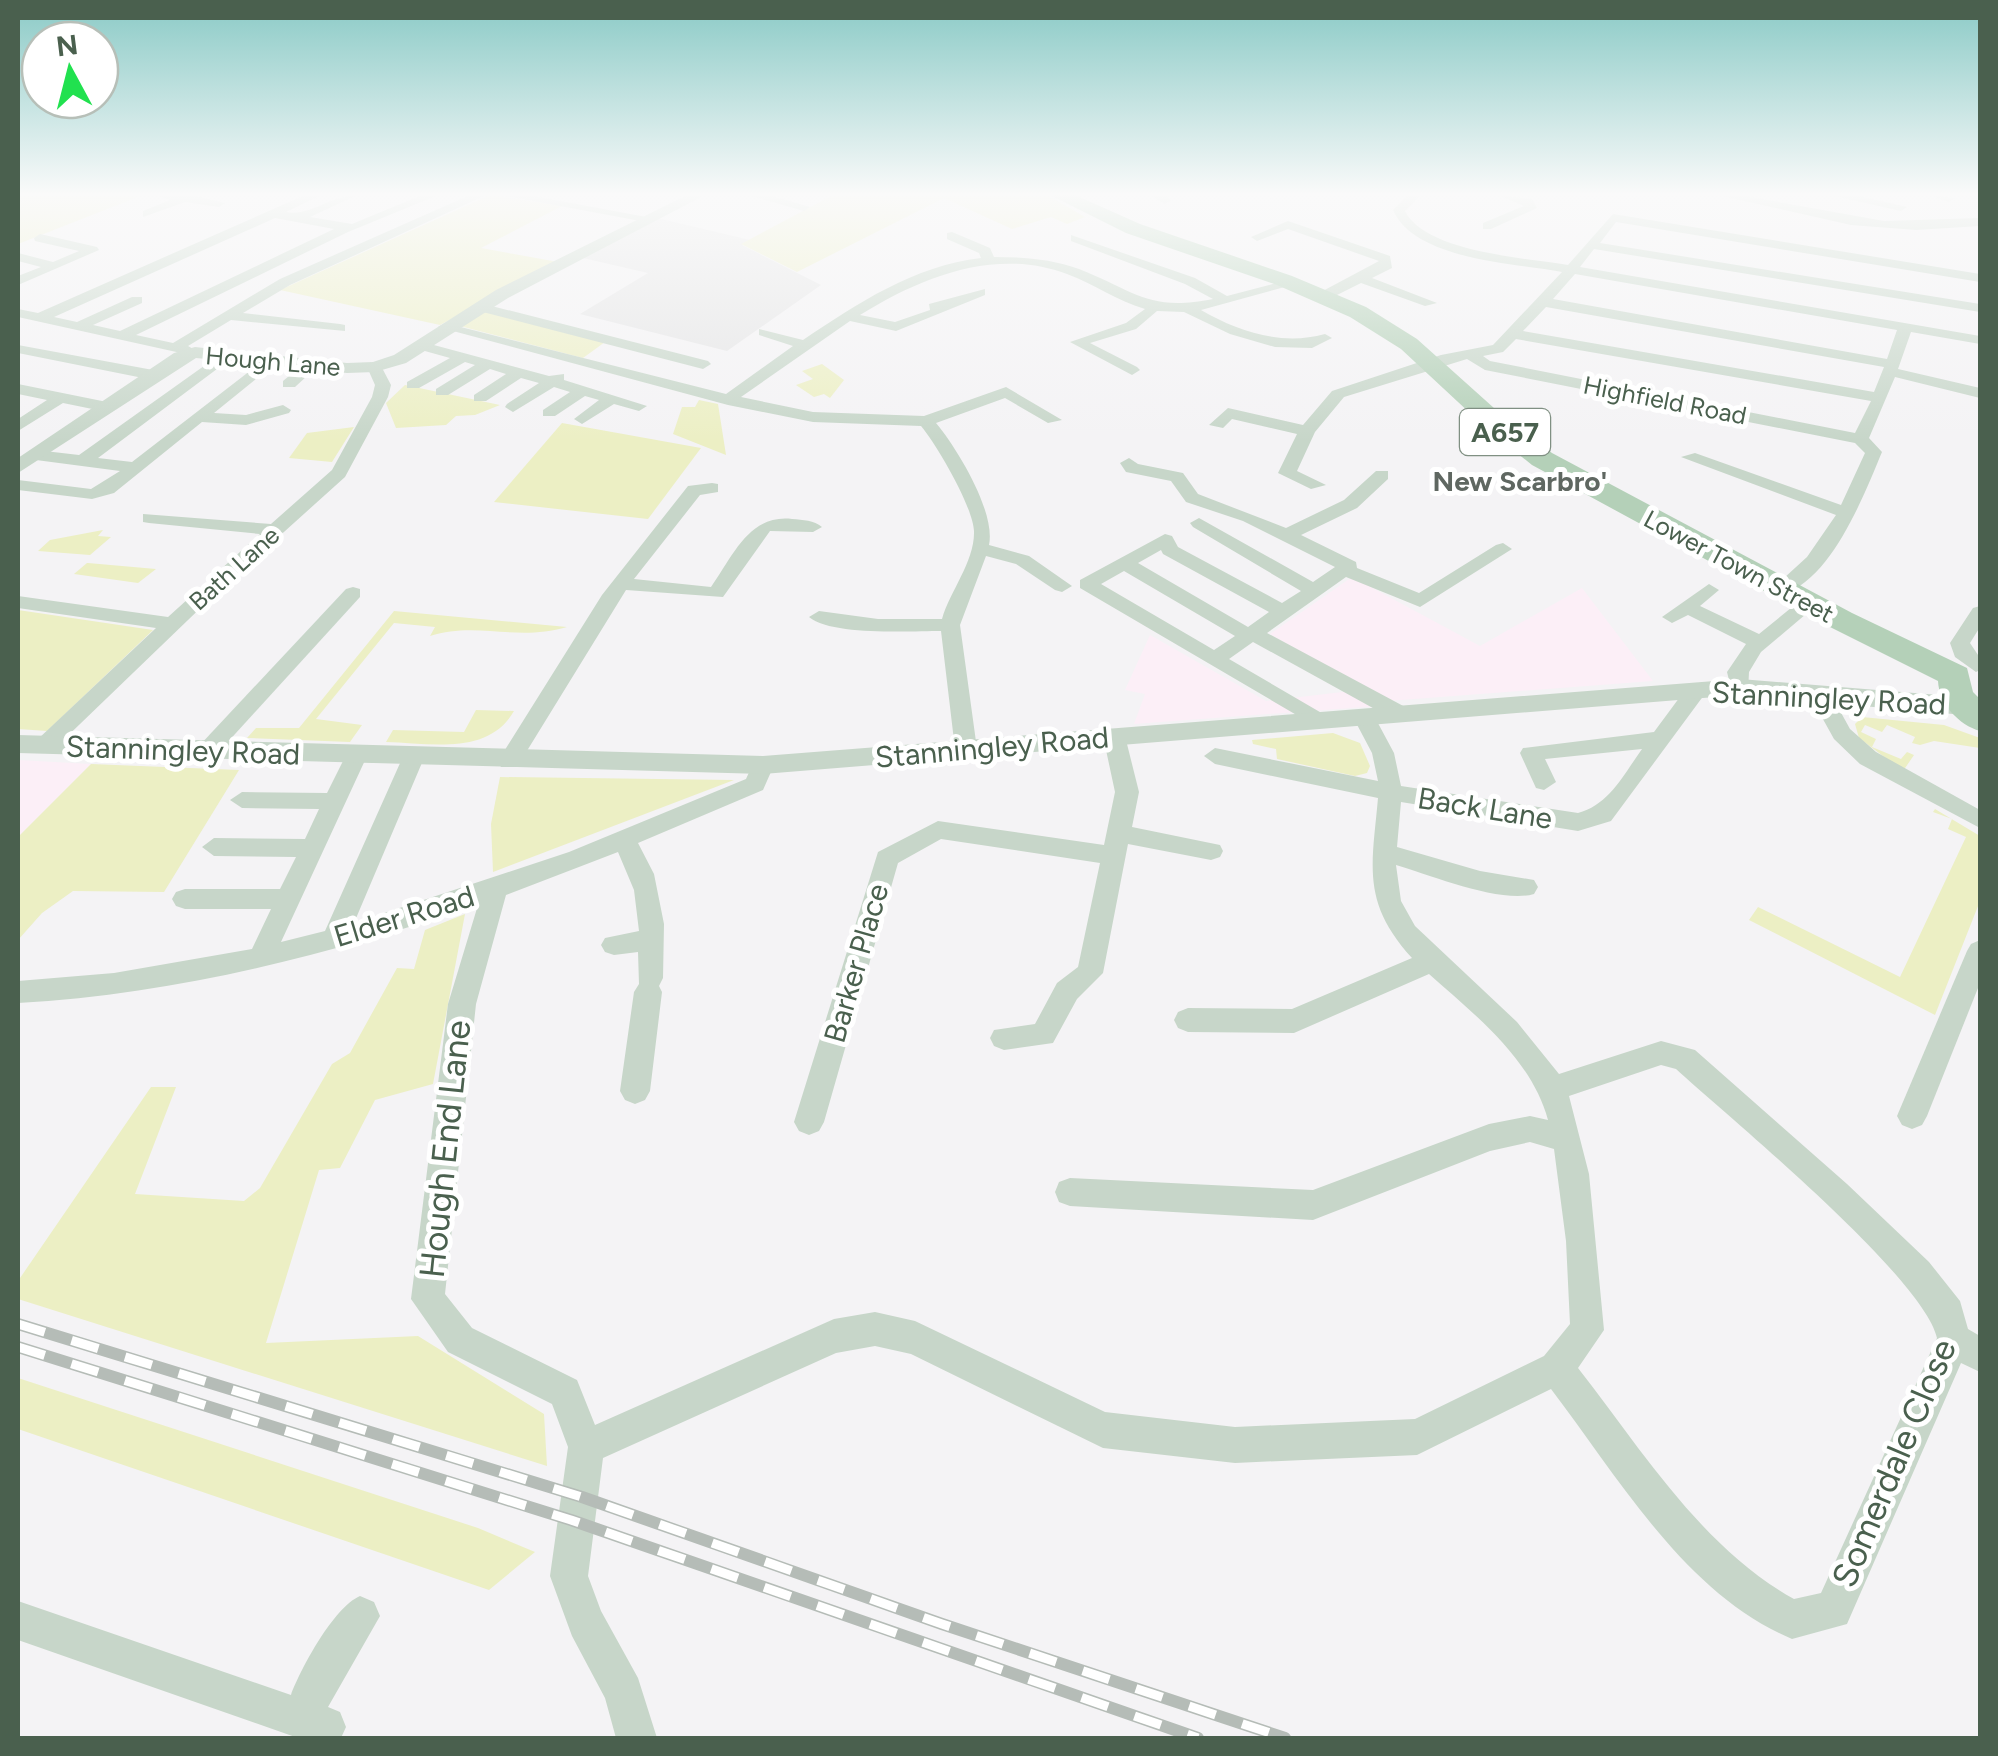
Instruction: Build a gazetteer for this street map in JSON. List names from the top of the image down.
{
  "streets": {
    "main road": ["A657", "Lower Town Street"],
    "street": [
      "Hough Lane",
      "Highfield Road",
      "Bath Lane",
      "Stanningley Road",
      "Back Lane",
      "Elder Road",
      "Barker Place",
      "Hough End Lane",
      "Somerdale Close"
    ]
  },
  "crossings": [
    ["Hough Lane", "Bath Lane"],
    ["Lower Town Street", "Stanningley Road"],
    ["Bath Lane", "Stanningley Road"],
    ["Stanningley Road", "Back Lane"],
    ["Stanningley Road", "Elder Road"],
    ["Elder Road", "Hough End Lane"]
  ],
  "districts": ["New Scarbro'"],
  "north": "top"
}
